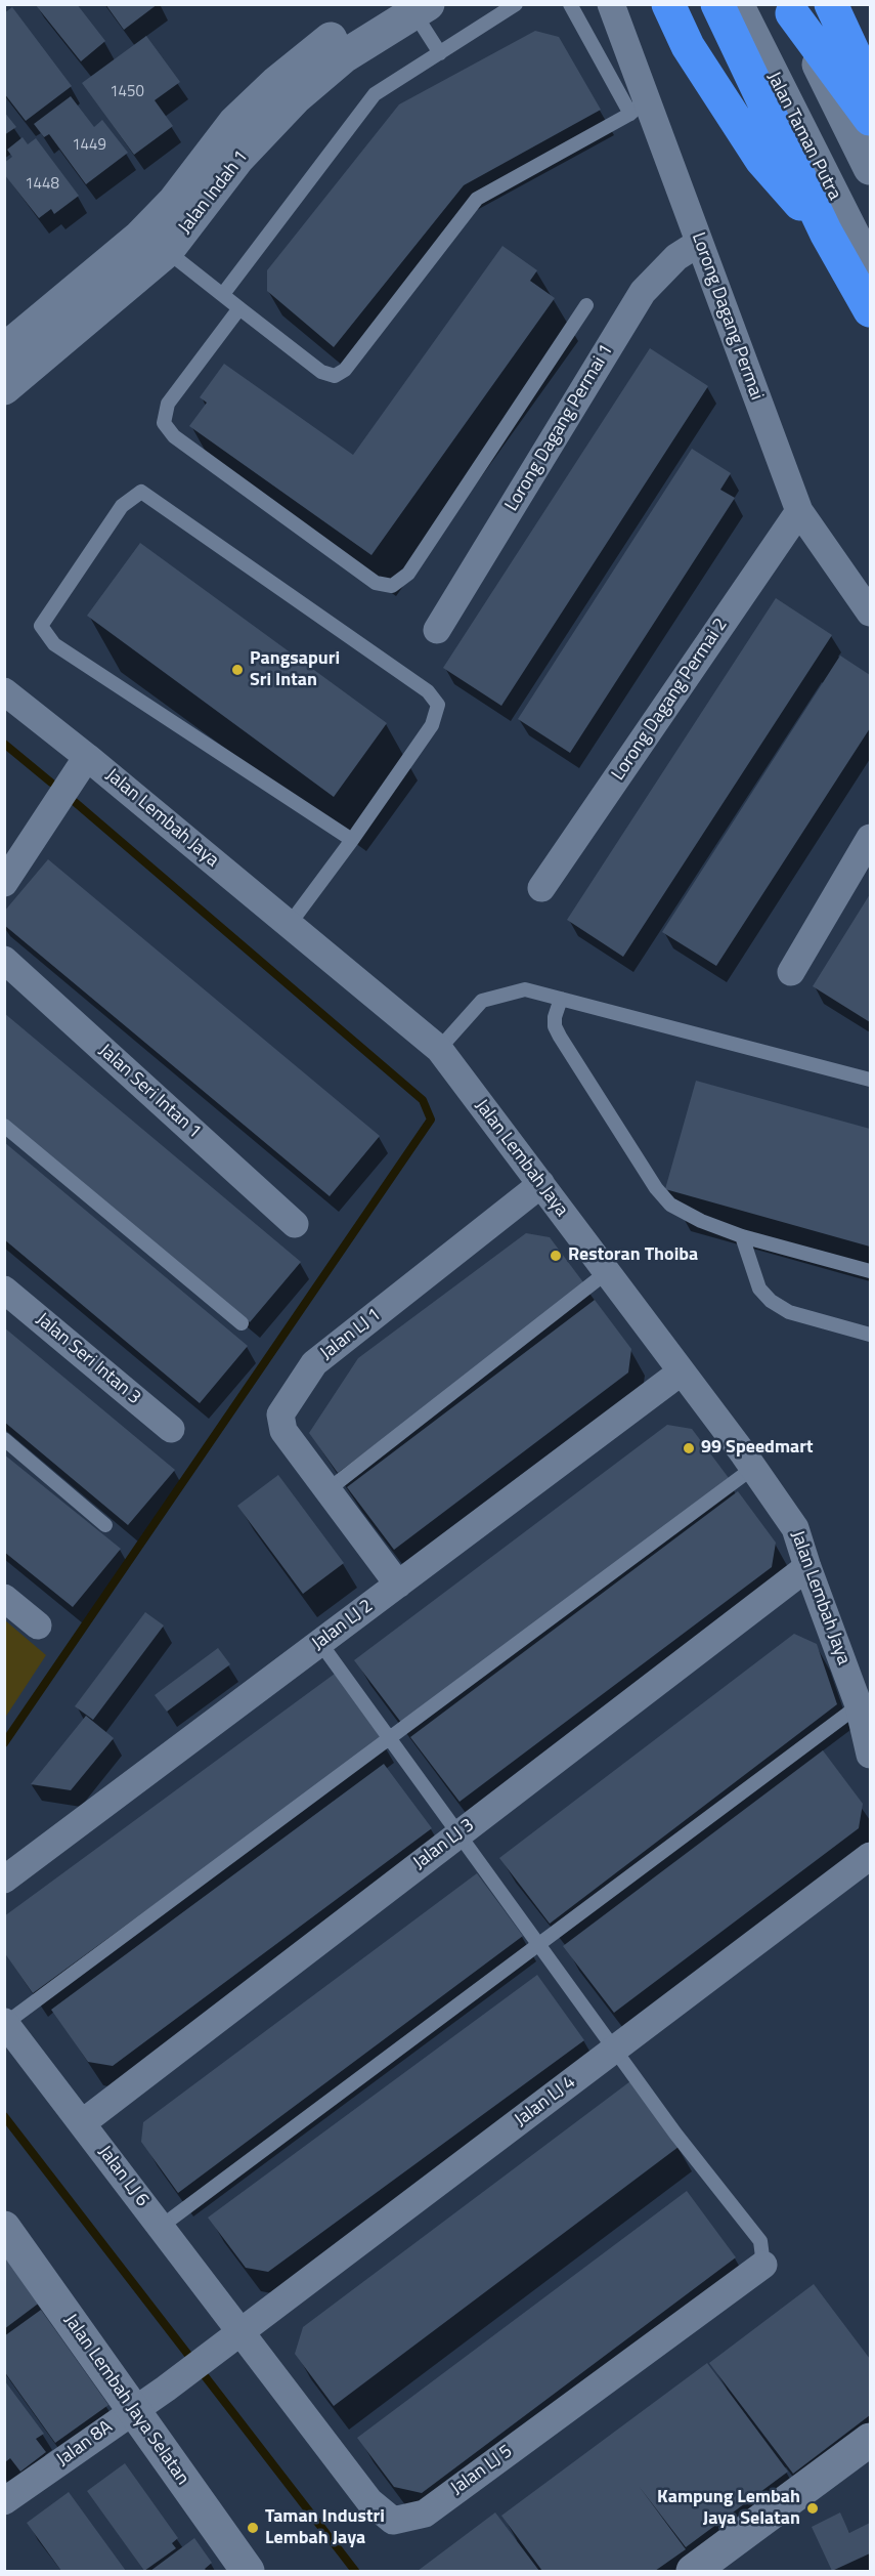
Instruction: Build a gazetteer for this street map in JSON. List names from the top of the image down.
{
  "streets": {
    "street": [
      "Jalan Taman Putra",
      "Jalan Indah 1",
      "Lorong Dagang Permai",
      "Lorong Dagang Permai 1",
      "Lorong Dagang Permai 2",
      "Jalan Lembah Jaya",
      "Jalan Seri Intan 1",
      "Jalan LJ 1",
      "Jalan Seri Intan 3",
      "Jalan LJ 2",
      "Jalan LJ 3",
      "Jalan LJ 4",
      "Jalan LJ 6",
      "Jalan Lembah Jaya Selatan",
      "Jalan 8A",
      "Jalan LJ 5"
    ]
  },
  "crossings": [
    ["Lorong Dagang Permai", "Lorong Dagang Permai 1"],
    ["Lorong Dagang Permai", "Lorong Dagang Permai 2"],
    ["Jalan Lembah Jaya", "Jalan LJ 1"],
    ["Jalan Lembah Jaya", "Jalan LJ 2"],
    ["Jalan Lembah Jaya", "Jalan LJ 3"],
    ["Jalan LJ 1", "Jalan LJ 2"],
    ["Jalan LJ 3", "Jalan LJ 6"],
    ["Jalan LJ 4", "Jalan LJ 6"],
    ["Jalan LJ 4", "Jalan 8A"],
    ["Jalan LJ 4", "Jalan LJ 5"],
    ["Jalan LJ 6", "Jalan LJ 5"],
    ["Jalan Lembah Jaya Selatan", "Jalan 8A"]
  ],
  "places": [
    "Pangsapuri Sri Intan",
    "Restoran Thoiba",
    "99 Speedmart",
    "Kampung Lembah Jaya Selatan",
    "Taman Industri Lembah Jaya"
  ],
  "house_numbers": ["1450", "1449", "1448"]
}
